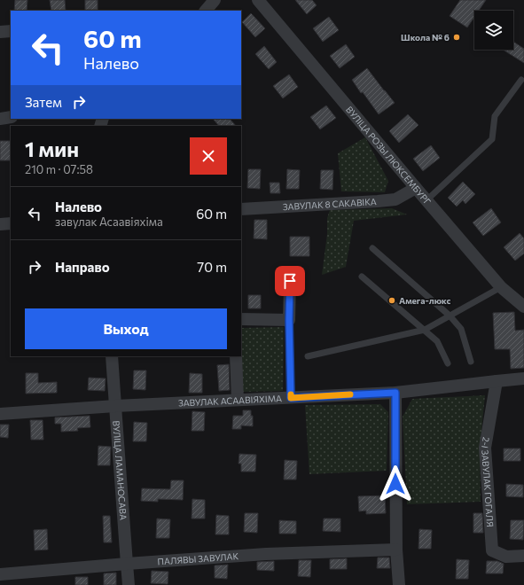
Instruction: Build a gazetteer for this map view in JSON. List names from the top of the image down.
{
  "streets": {
    "street": [
      "ВУЛІЦА РОЗЫ ЛЮКСЕМБУРГ",
      "ЗАВУЛАК 8 САКАВІКА",
      "ЗАВУЛАК АСААВІЯХІМА",
      "ВУЛІЦА ЛАМАНОСАВА",
      "2-І ЗАВУЛАК ГОГАЛЯ",
      "ПАЛЯВЫ ЗАВУЛАК"
    ]
  },
  "crossings": [
    ["ВУЛІЦА РОЗЫ ЛЮКСЕМБУРГ", "ЗАВУЛАК 8 САКАВІКА"],
    ["ЗАВУЛАК АСААВІЯХІМА", "ВУЛІЦА ЛАМАНОСАВА"],
    ["ЗАВУЛАК АСААВІЯХІМА", "2-І ЗАВУЛАК ГОГАЛЯ"],
    ["ВУЛІЦА ЛАМАНОСАВА", "ПАЛЯВЫ ЗАВУЛАК"]
  ],
  "places": ["Школа № 6", "Амега-люкс"],
  "page": {
    "turn": ["60 m", "Налево"],
    "then": "Затем",
    "heading": ["1 мин", "210 m · 07:58"],
    "list": [
      {
        "name": "Налево",
        "note": "завулак Асаавіяхіма",
        "value": "60 m"
      },
      {
        "name": "Направо",
        "value": "70 m"
      }
    ],
    "buttons": "Выход"
  }
}
